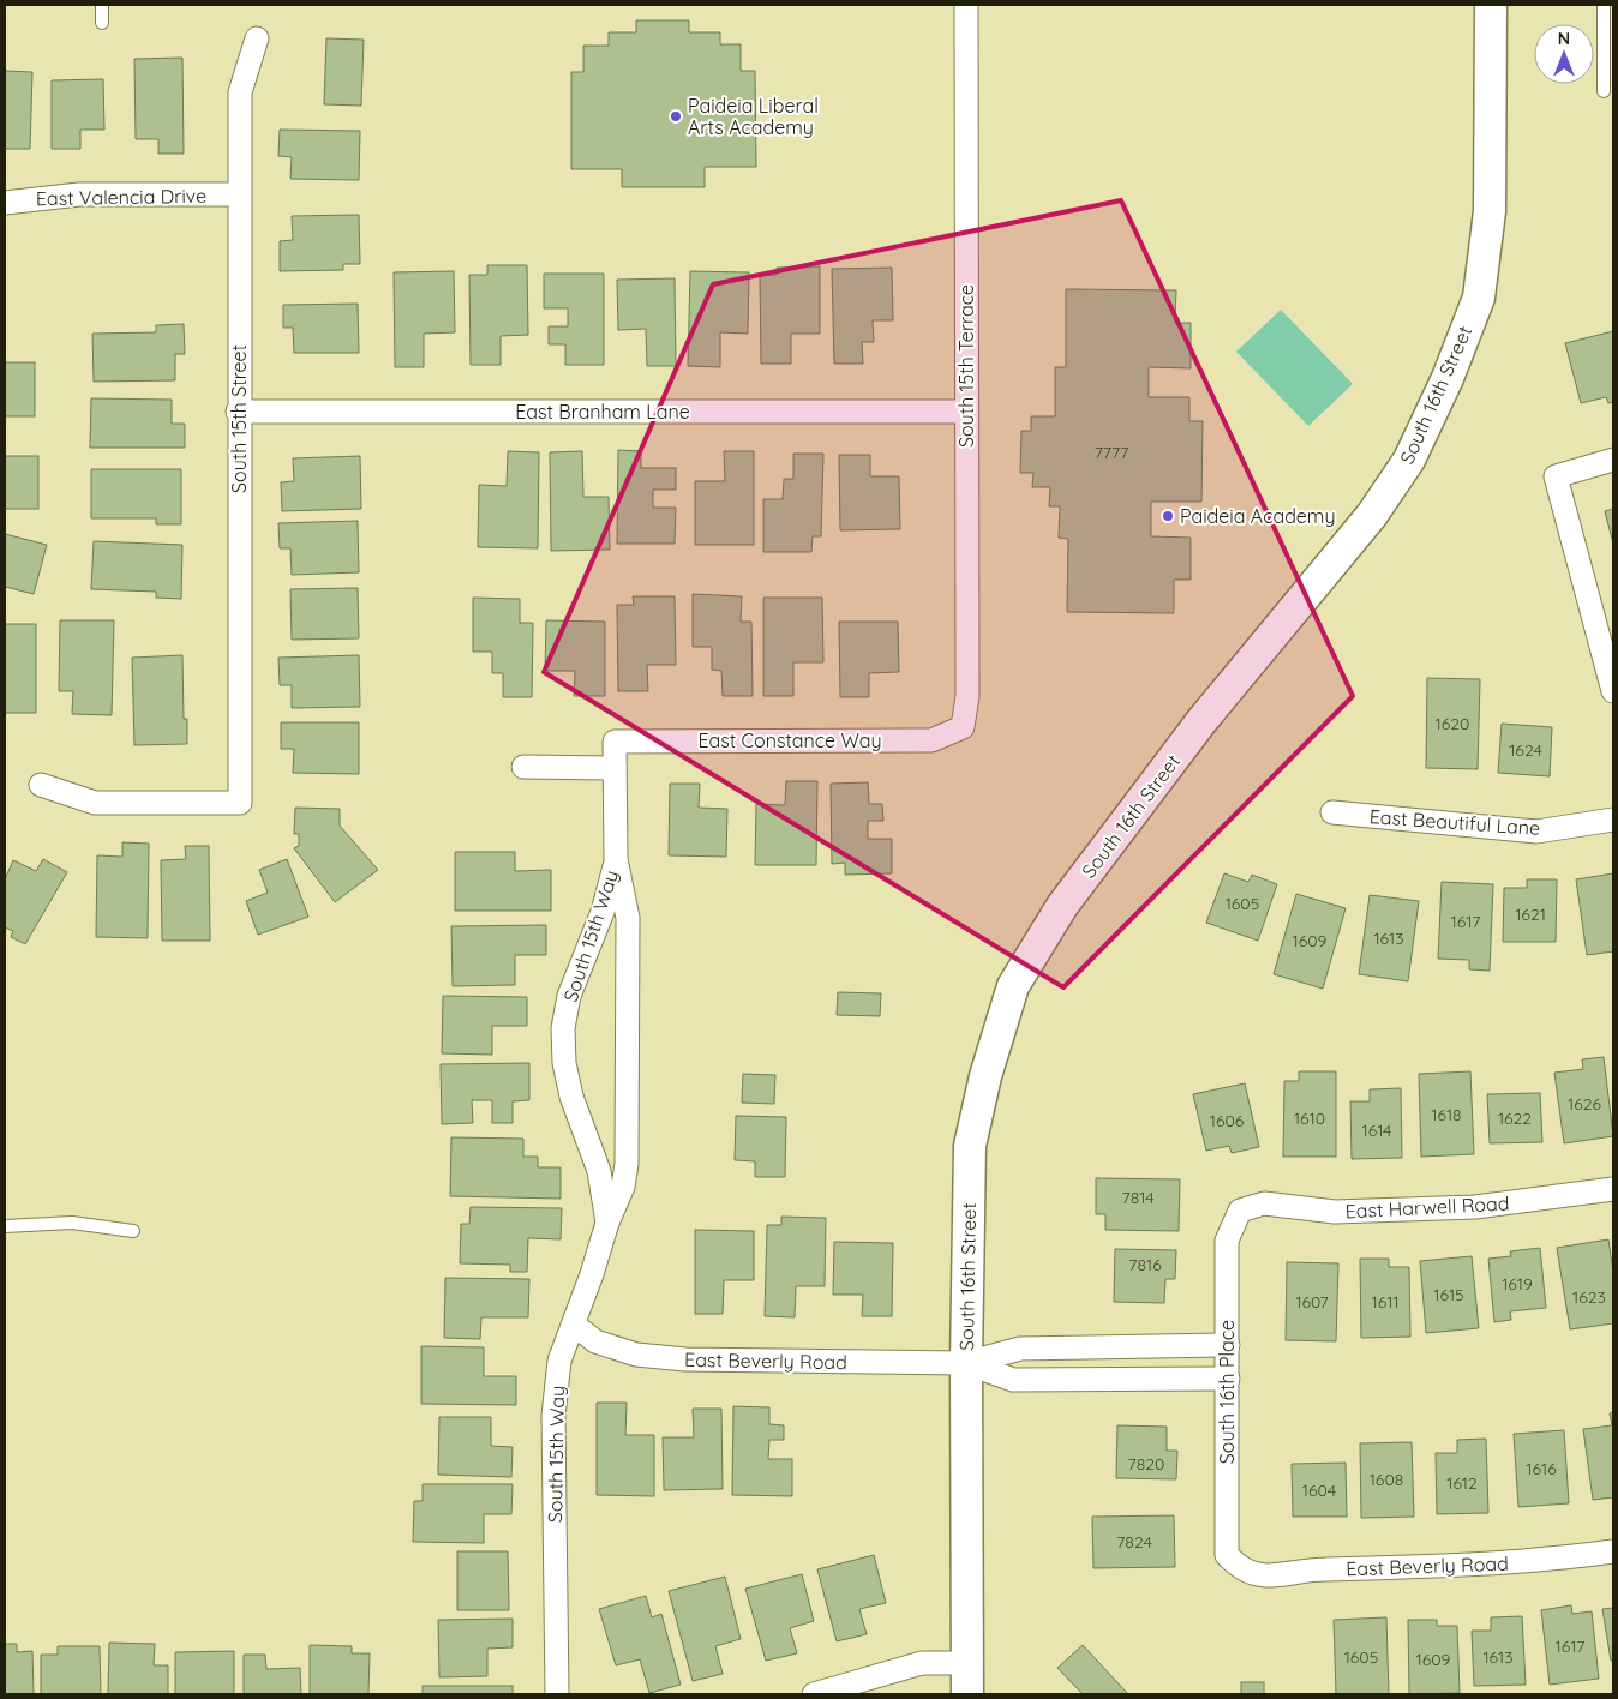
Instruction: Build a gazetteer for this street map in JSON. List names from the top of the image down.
{
  "streets": {
    "main road": ["South 16th Street"],
    "street": [
      "East Valencia Drive",
      "South 15th Terrace",
      "East Branham Lane",
      "South 15th Street",
      "East Constance Way",
      "East Beautiful Lane",
      "South 15th Way",
      "East Harwell Road",
      "East Beverly Road",
      "South 16th Place"
    ]
  },
  "crossings": [
    ["East Valencia Drive", "South 15th Street"],
    ["South 15th Terrace", "East Branham Lane"],
    ["South 15th Terrace", "East Constance Way"],
    ["South 16th Street", "East Beverly Road"],
    ["East Branham Lane", "South 15th Street"],
    ["East Constance Way", "South 15th Way"],
    ["South 15th Way", "East Beverly Road"],
    ["East Harwell Road", "South 16th Place"],
    ["East Beverly Road", "South 16th Place"]
  ],
  "places": ["Paideia Liberal Arts Academy", "Paideia Academy"],
  "house_numbers": [
    "7777",
    "1620",
    "1624",
    "1605",
    "1621",
    "1617",
    "1613",
    "1609",
    "1626",
    "1618",
    "1610",
    "1622",
    "1606",
    "1614",
    "7814",
    "7816",
    "1619",
    "1615",
    "1623",
    "1607",
    "1611",
    "7820",
    "1616",
    "1608",
    "1612",
    "1604",
    "7824",
    "1617",
    "1605",
    "1613",
    "1609"
  ],
  "north": "top"
}
